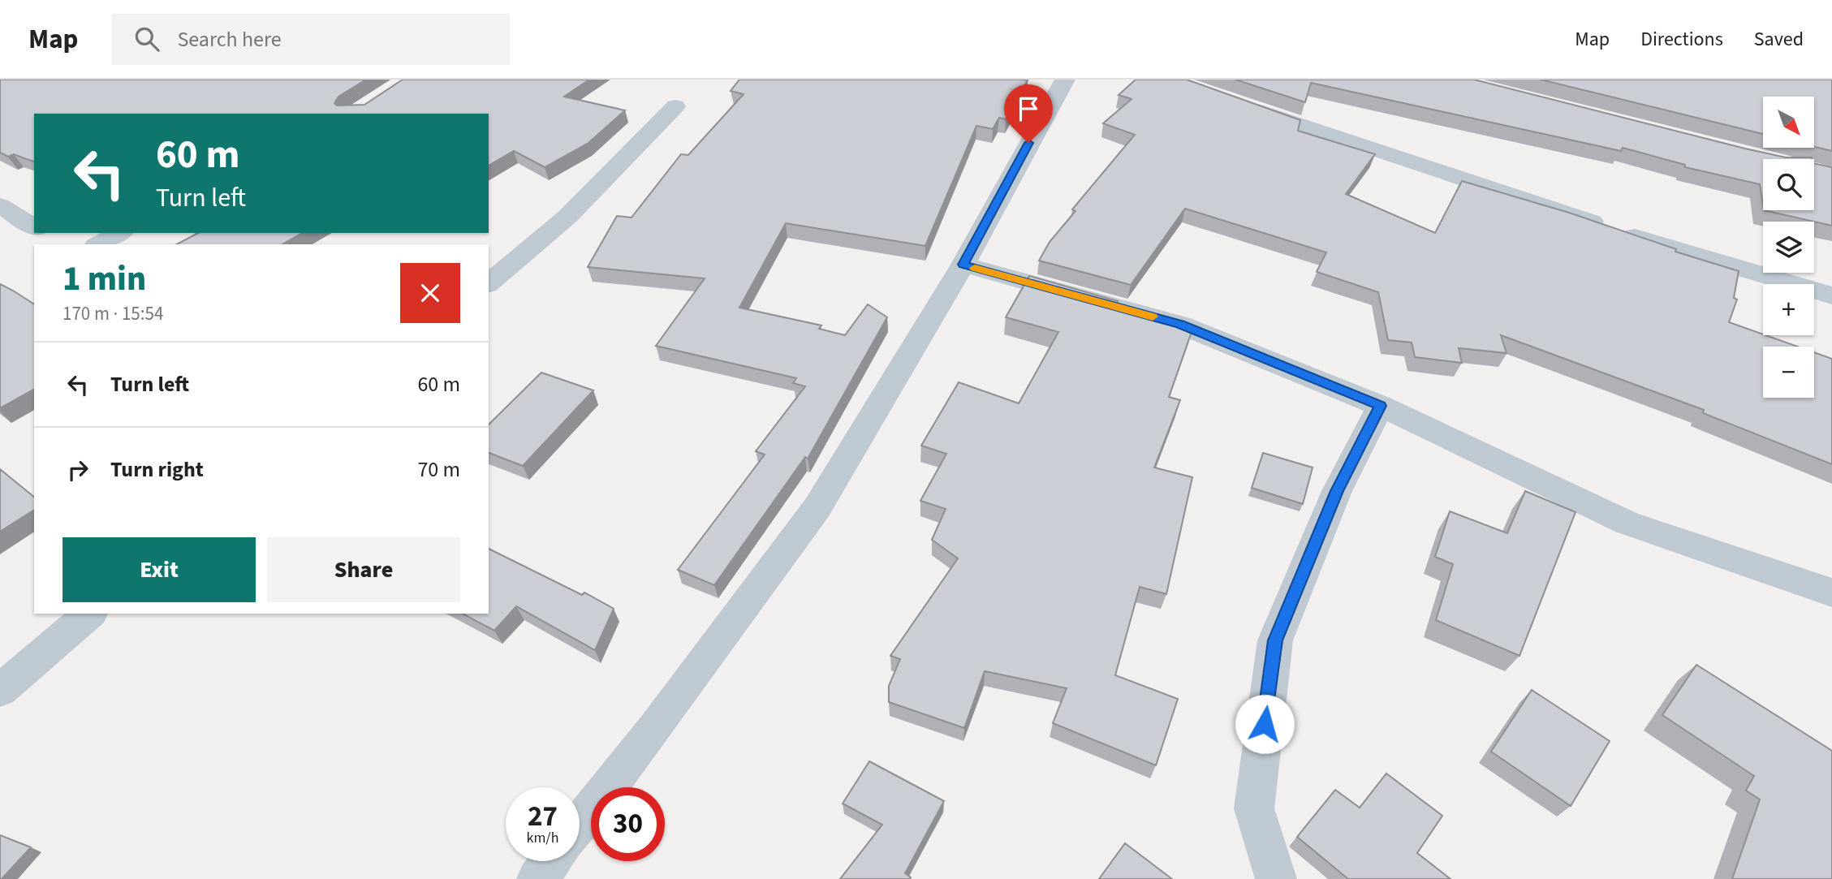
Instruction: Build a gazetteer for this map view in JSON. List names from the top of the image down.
{
  "north": "bottom right",
  "page": {
    "header": "Map",
    "search": "Search here",
    "nav": ["Map", "Directions", "Saved"],
    "map_buttons": ["+", "−"],
    "turn": ["60 m", "Turn left"],
    "heading": ["1 min", "170 m · 15:54"],
    "list": [
      {
        "name": "Turn left",
        "value": "60 m"
      },
      {
        "name": "Turn right",
        "value": "70 m"
      }
    ],
    "buttons": ["Exit", "Share"],
    "speed": "27 km/h",
    "limit": "30"
  }
}
